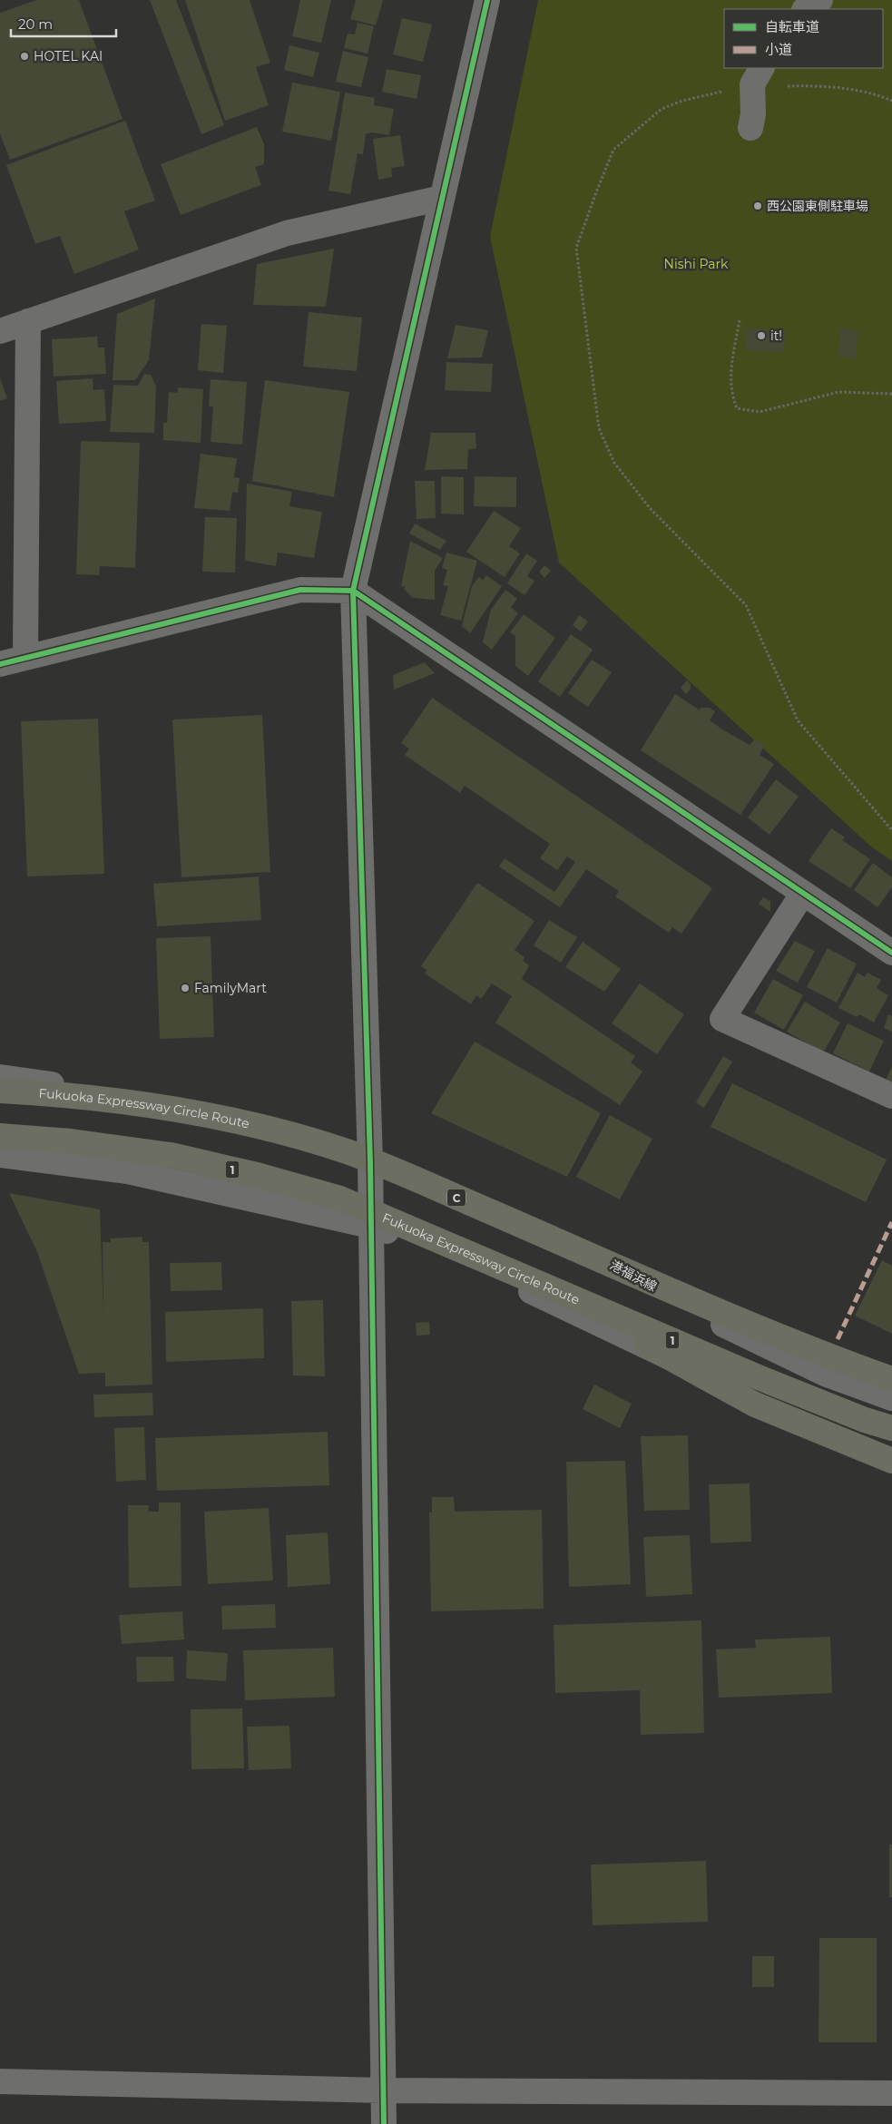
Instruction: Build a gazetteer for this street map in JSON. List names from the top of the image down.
{
  "streets": {
    "highway": ["Fukuoka Expressway Circle Route", "1", "C"],
    "street": ["港福浜線"]
  },
  "crossings": [
    ["Fukuoka Expressway Circle Route", "港福浜線"]
  ],
  "parks": ["Nishi Park"],
  "places": [
    "HOTEL KAI",
    "西公園東側駐車場",
    "it!",
    "FamilyMart"
  ],
  "legend": ["自転車道", "小道"],
  "scale_bar": "20 m"
}
